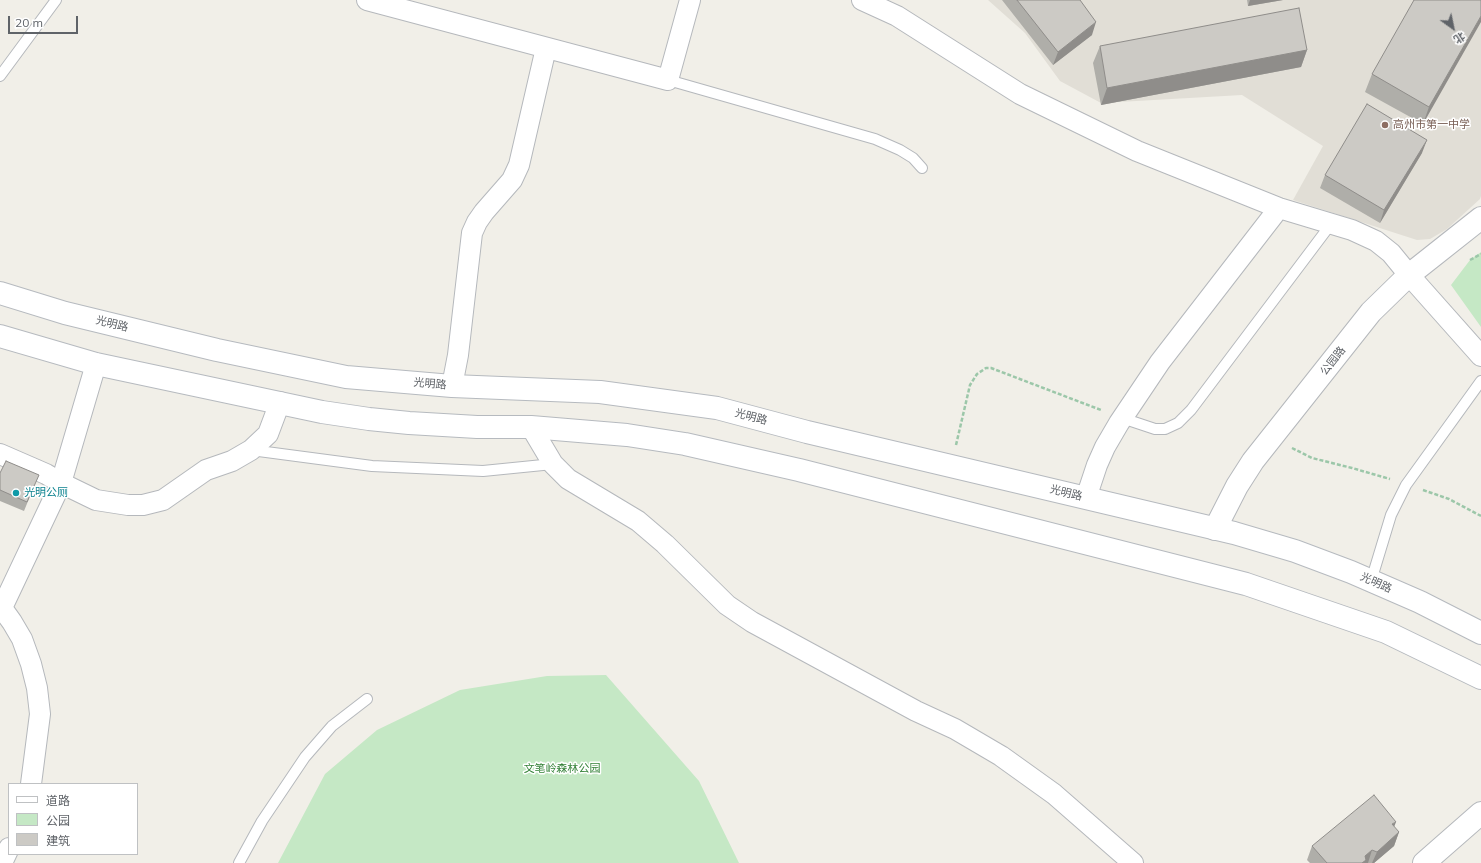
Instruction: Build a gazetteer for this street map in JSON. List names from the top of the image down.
{
  "streets": {
    "main road": ["光明路", "公园路"]
  },
  "crossings": [
    ["光明路", "公园路"]
  ],
  "parks": ["文笔岭森林公园"],
  "places": ["高州市第一中学", "光明公厕"],
  "legend": ["道路", "公园", "建筑"],
  "scale_bar": "20 m",
  "north": "bottom right"
}
